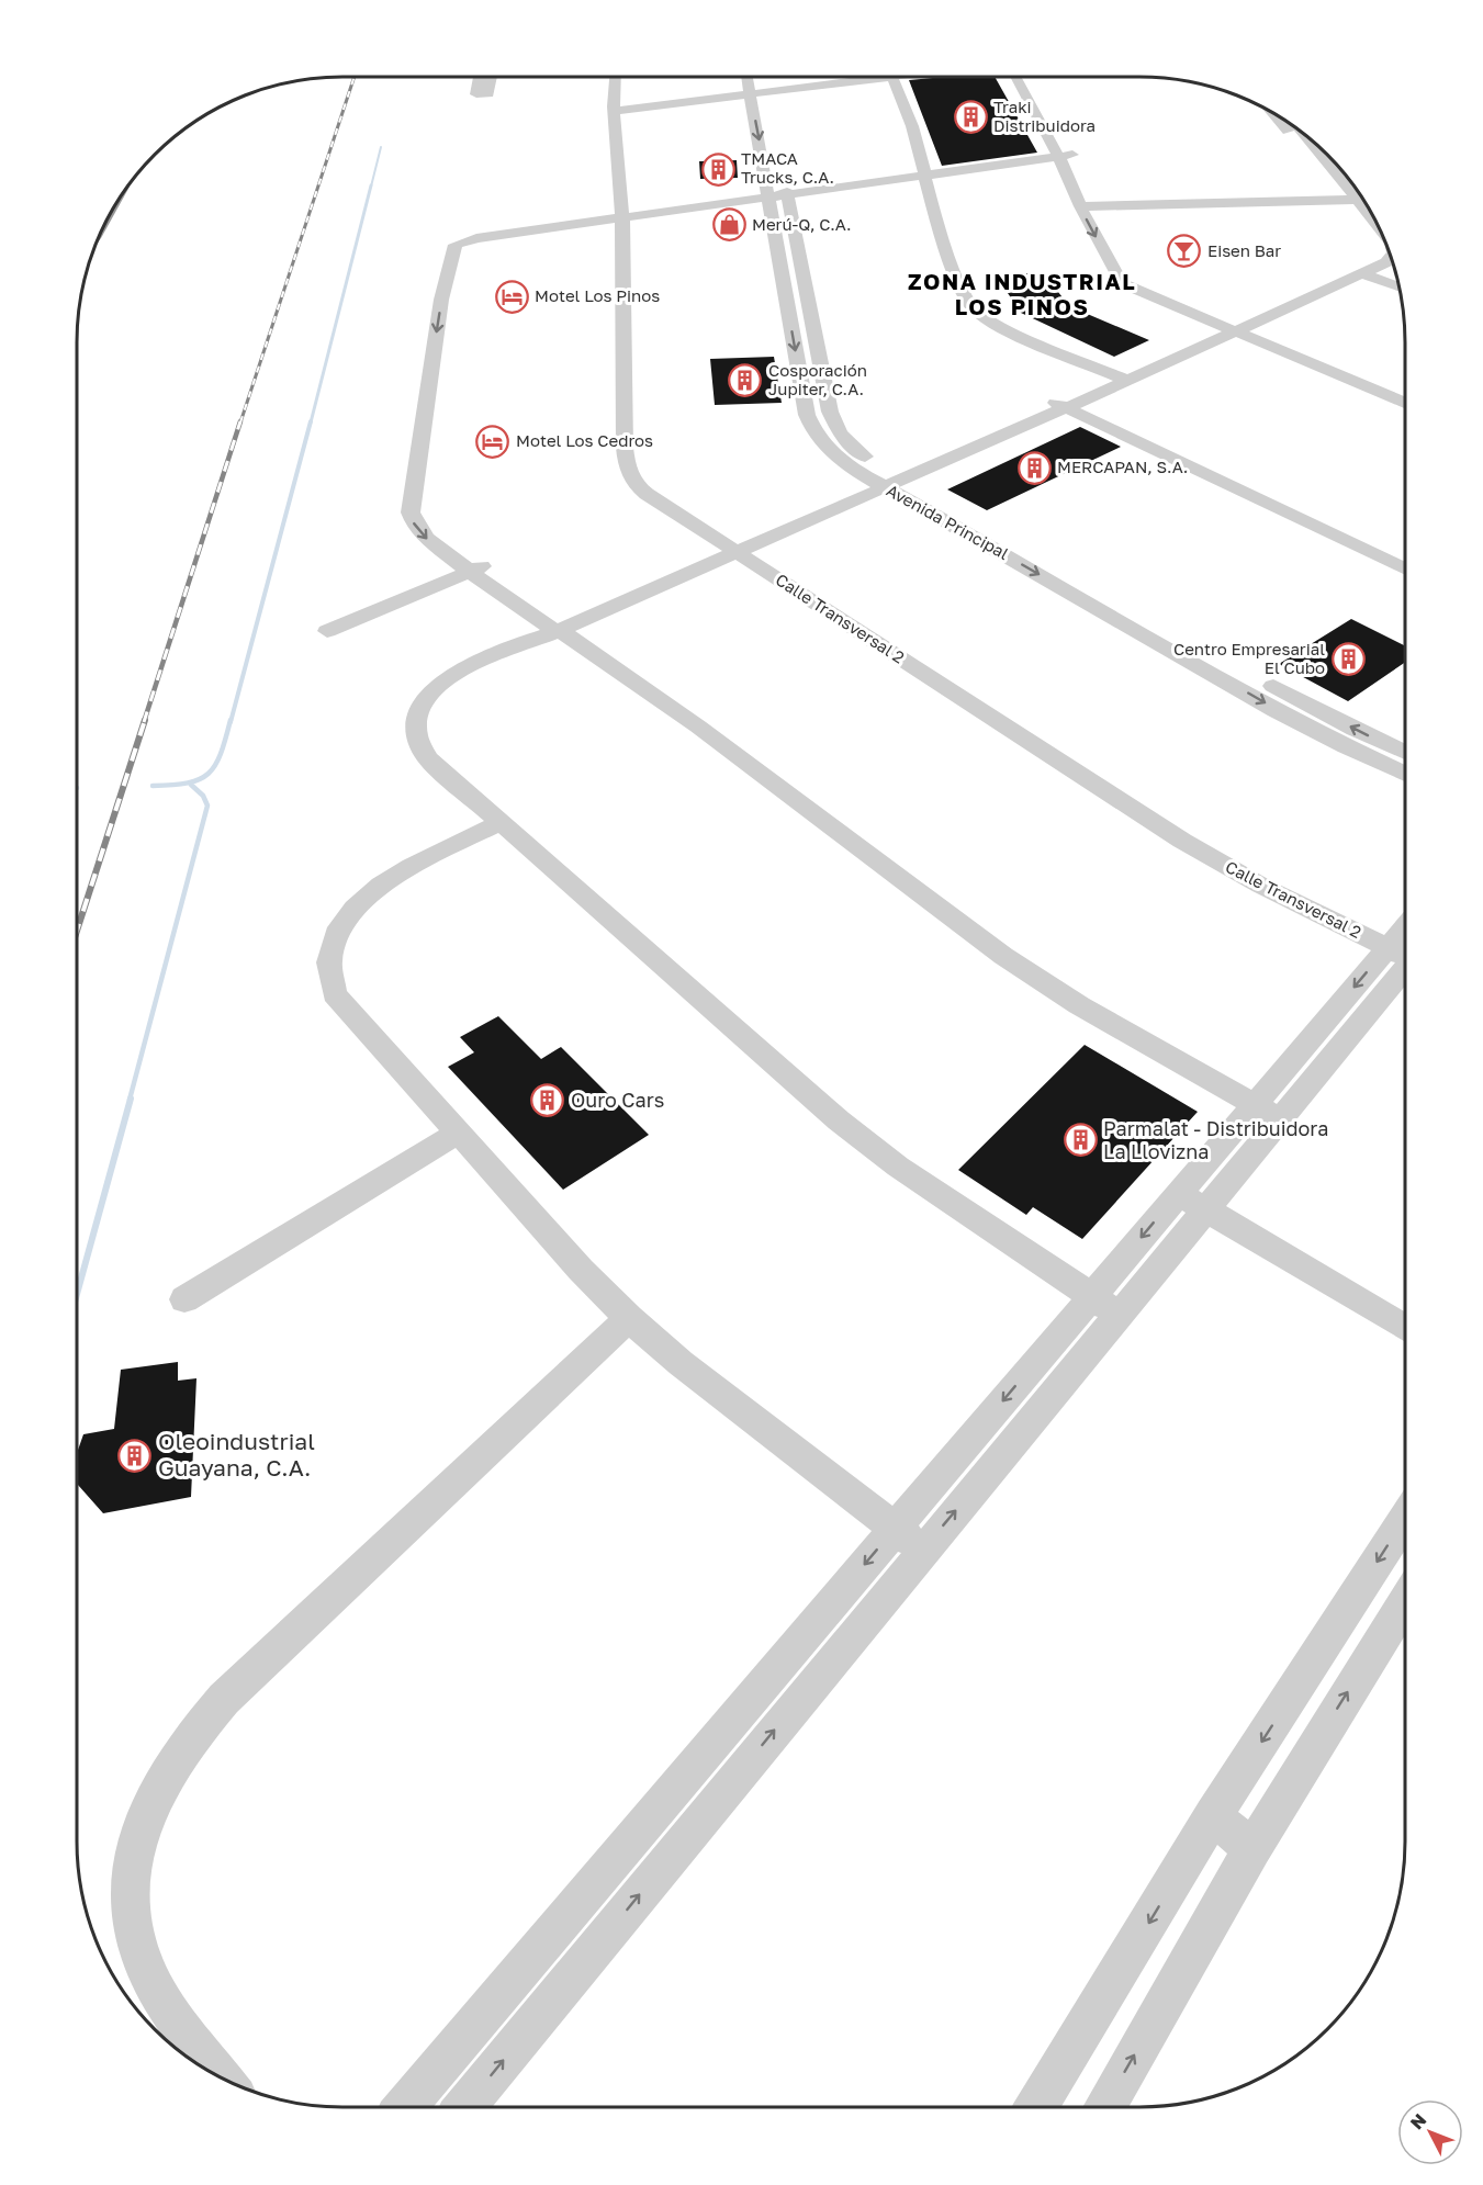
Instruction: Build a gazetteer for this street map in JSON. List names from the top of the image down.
{
  "streets": {
    "street": ["Avenida Principal", "Calle Transversal 2"]
  },
  "districts": ["ZONA INDUSTRIAL LOS PINOS"],
  "places": {
    "building": [
      "Traki Distribuidora",
      "TMACA Trucks, C.A.",
      "Cosporación Jupiter, C.A.",
      "MERCAPAN, S.A.",
      "Centro Empresarial El Cubo",
      "Ouro Cars",
      "Parmalat - Distribuidora La Llovizna",
      "Oleoindustrial Guayana, C.A."
    ],
    "shop": ["Merú-Q, C.A."],
    "bar": ["Eisen Bar"],
    "hotel": ["Motel Los Pinos", "Motel Los Cedros"]
  },
  "north": "top left"
}
